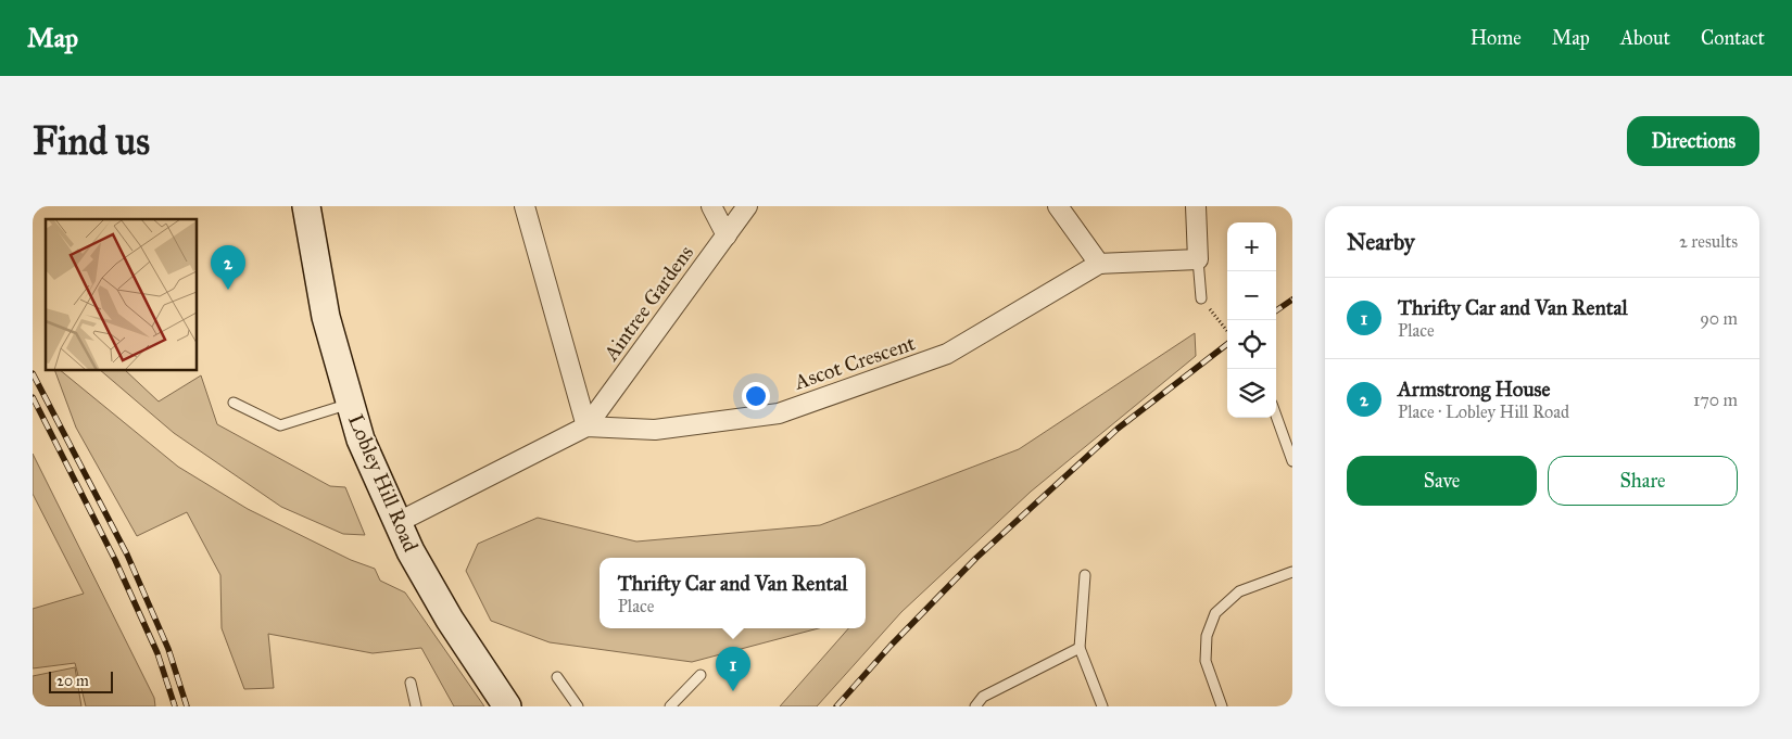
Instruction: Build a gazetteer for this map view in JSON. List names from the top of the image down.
{
  "streets": {
    "main road": ["Lobley Hill Road"],
    "street": ["Aintree Gardens", "Ascot Crescent"]
  },
  "crossings": [
    ["Aintree Gardens", "Ascot Crescent"],
    ["Ascot Crescent", "Lobley Hill Road"]
  ],
  "scale_bar": "20 m",
  "page": {
    "header": "Map",
    "nav": [
      "Home",
      "Map",
      "About",
      "Contact"
    ],
    "buttons": [
      "Directions",
      ["Save", "Share"]
    ],
    "title": "Find us",
    "heading": ["Nearby", "2 results"],
    "map_buttons": ["+", "−"],
    "pins": ["2", "1"],
    "list": [
      {
        "mark": "1",
        "name": "Thrifty Car and Van Rental",
        "note": "Place",
        "value": "90 m"
      },
      {
        "mark": "2",
        "name": "Armstrong House",
        "note": "Place · Lobley Hill Road",
        "value": "170 m"
      }
    ],
    "popup": ["Thrifty Car and Van Rental", "Place"],
    "scale": "20 m"
  }
}
